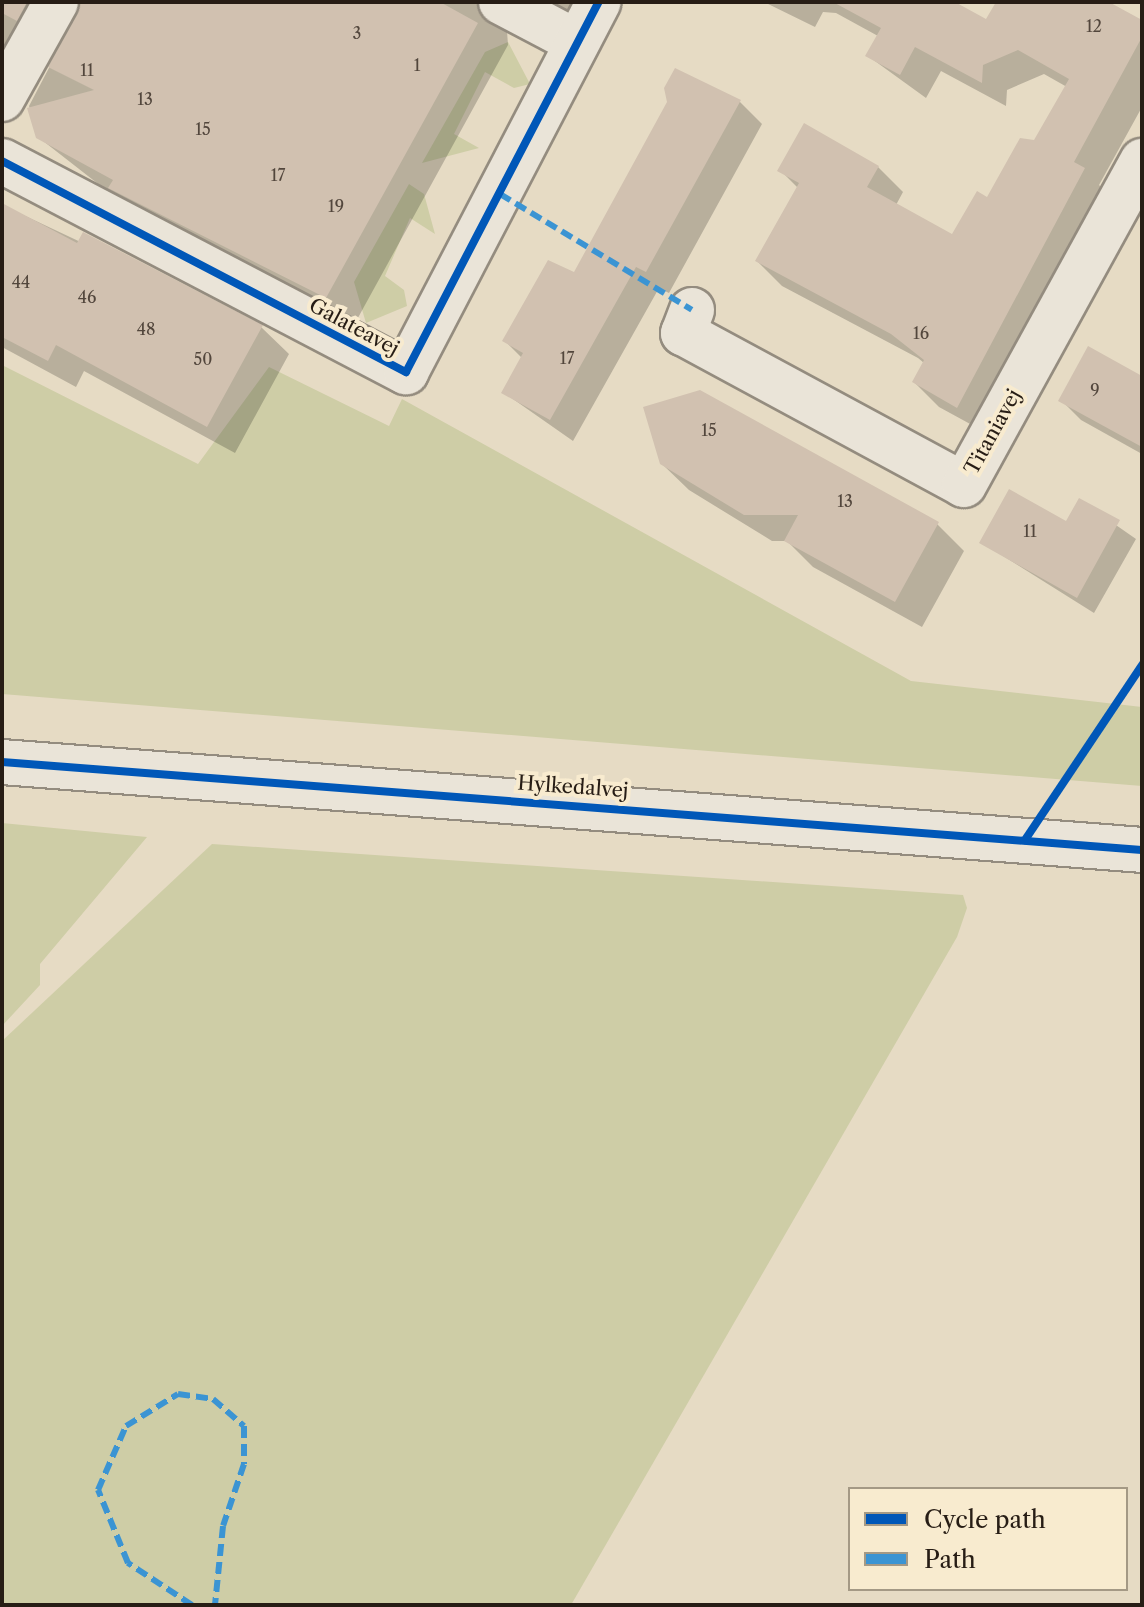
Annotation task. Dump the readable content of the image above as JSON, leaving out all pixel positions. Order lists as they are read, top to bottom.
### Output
{
  "streets": {
    "street": ["Galateavej", "Titaniavej", "Hylkedalvej"]
  },
  "house_numbers": [
    "12",
    "3",
    "1",
    "11",
    "13",
    "15",
    "17",
    "19",
    "44",
    "46",
    "48",
    "16",
    "17",
    "50",
    "9",
    "15",
    "13",
    "11"
  ],
  "legend": ["Cycle path", "Path"]
}
